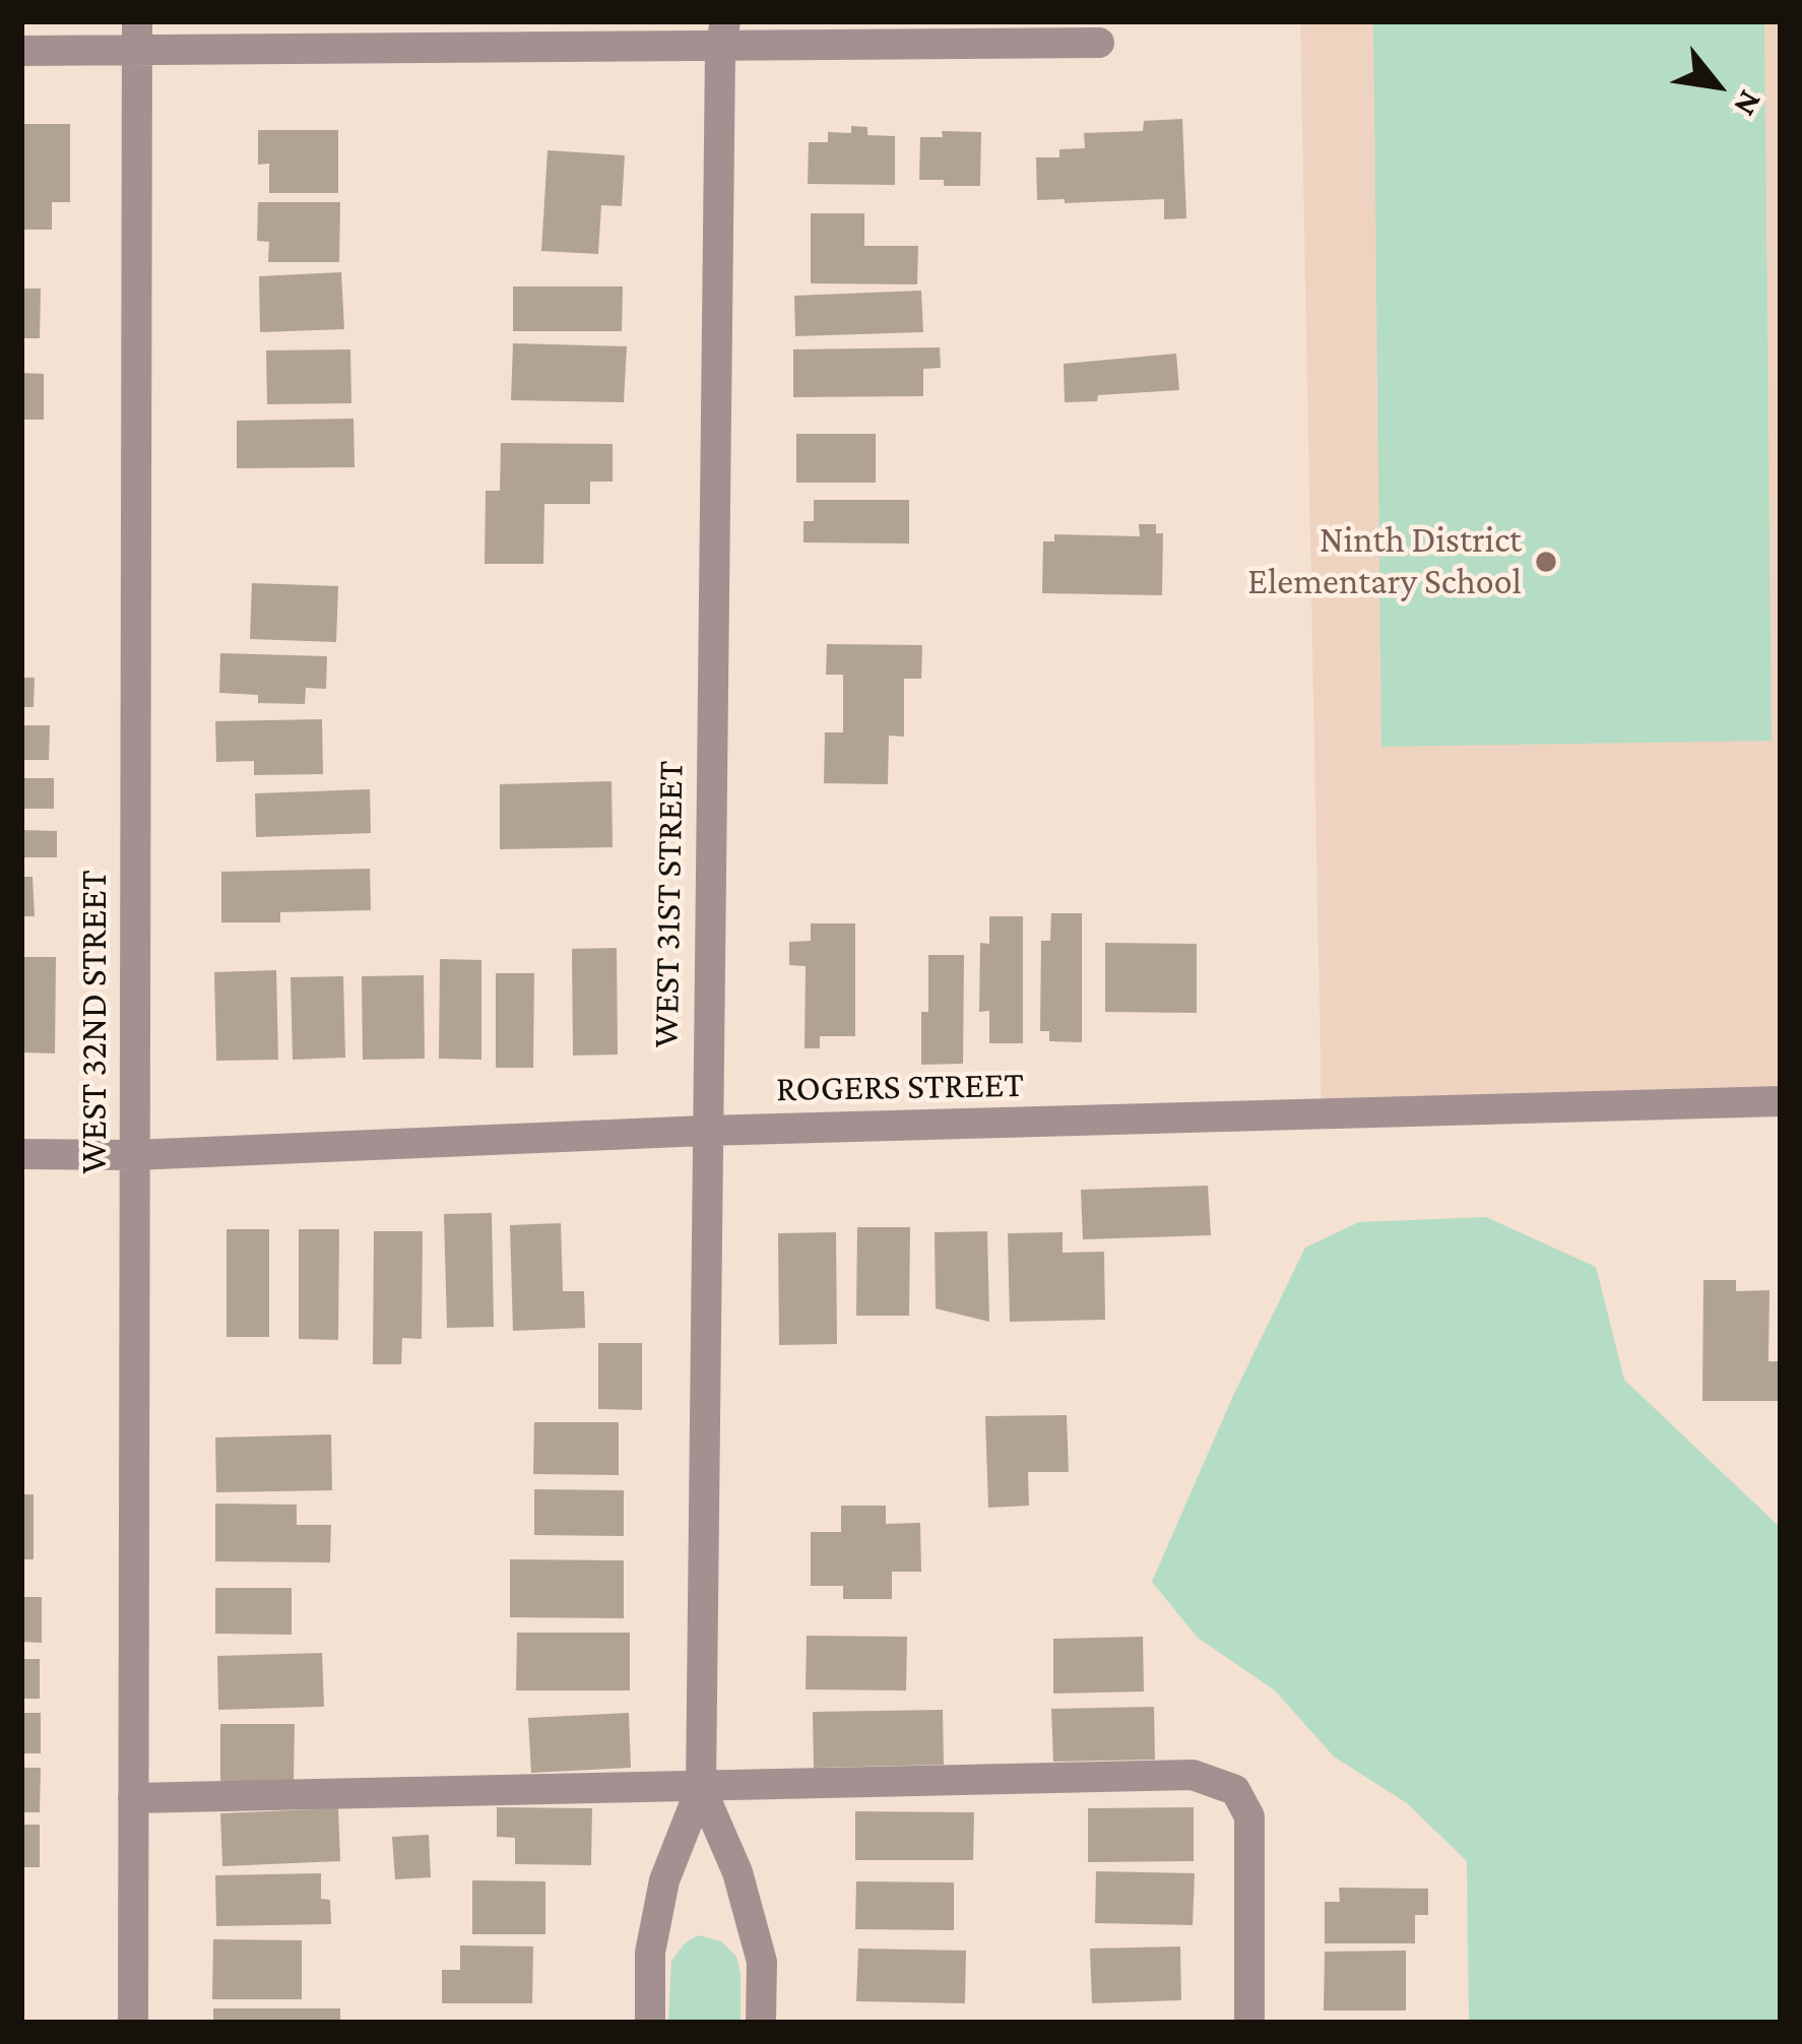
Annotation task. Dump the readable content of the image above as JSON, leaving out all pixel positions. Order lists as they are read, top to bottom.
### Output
{
  "streets": {
    "street": ["WEST 31ST STREET", "WEST 32ND STREET", "ROGERS STREET"]
  },
  "crossings": [
    ["WEST 31ST STREET", "ROGERS STREET"],
    ["WEST 32ND STREET", "ROGERS STREET"]
  ],
  "places": ["Ninth District Elementary School"],
  "north": "bottom right"
}
